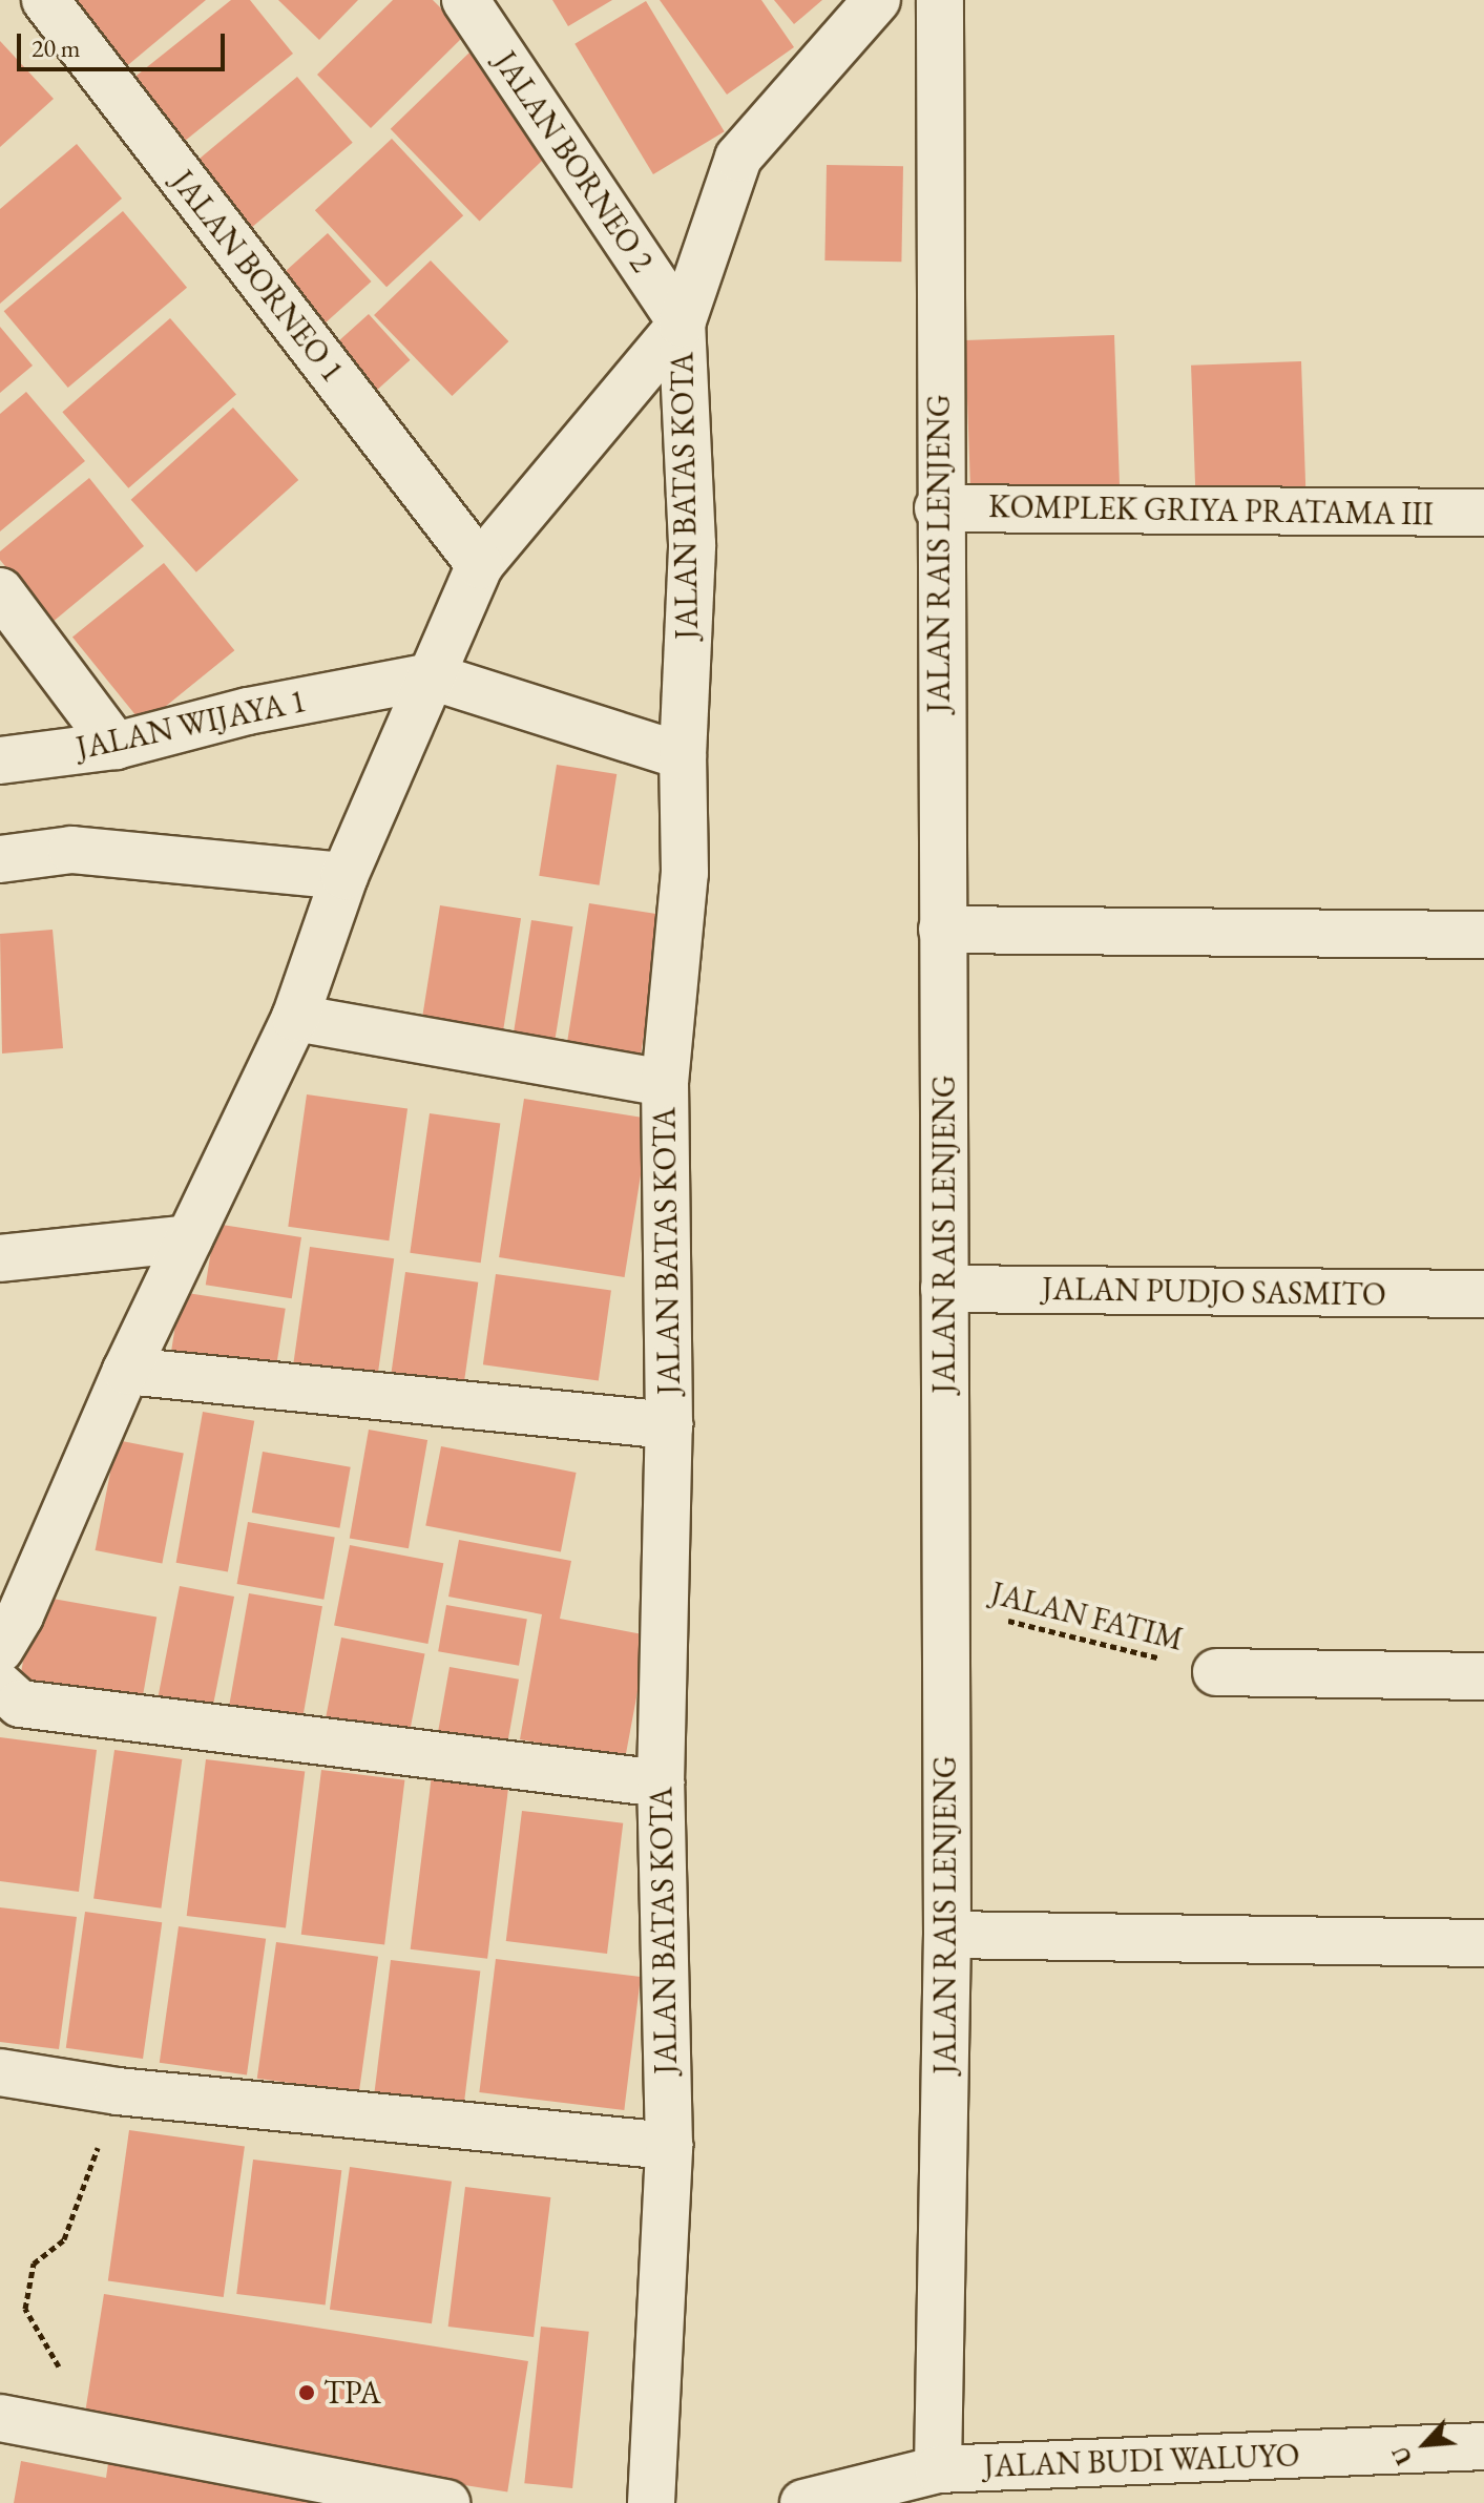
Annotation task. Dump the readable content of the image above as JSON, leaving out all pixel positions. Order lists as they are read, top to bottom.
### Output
{
  "streets": {
    "street": [
      "JALAN BORNEO 2",
      "JALAN BORNEO 1",
      "JALAN BATAS KOTA",
      "KOMPLEK GRIYA PRATAMA III",
      "JALAN RAIS LENJENG",
      "JALAN WIJAYA 1",
      "JALAN PUDJO SASMITO",
      "JALAN BUDI WALUYO"
    ],
    "path": ["JALAN FATIM"]
  },
  "crossings": [
    ["JALAN BORNEO 2", "JALAN BATAS KOTA"],
    ["KOMPLEK GRIYA PRATAMA III", "JALAN RAIS LENJENG"],
    ["JALAN RAIS LENJENG", "JALAN PUDJO SASMITO"],
    ["JALAN RAIS LENJENG", "JALAN FATIM"],
    ["JALAN RAIS LENJENG", "JALAN BUDI WALUYO"]
  ],
  "places": ["TPA"],
  "scale_bar": "20 m",
  "north": "bottom left"
}
